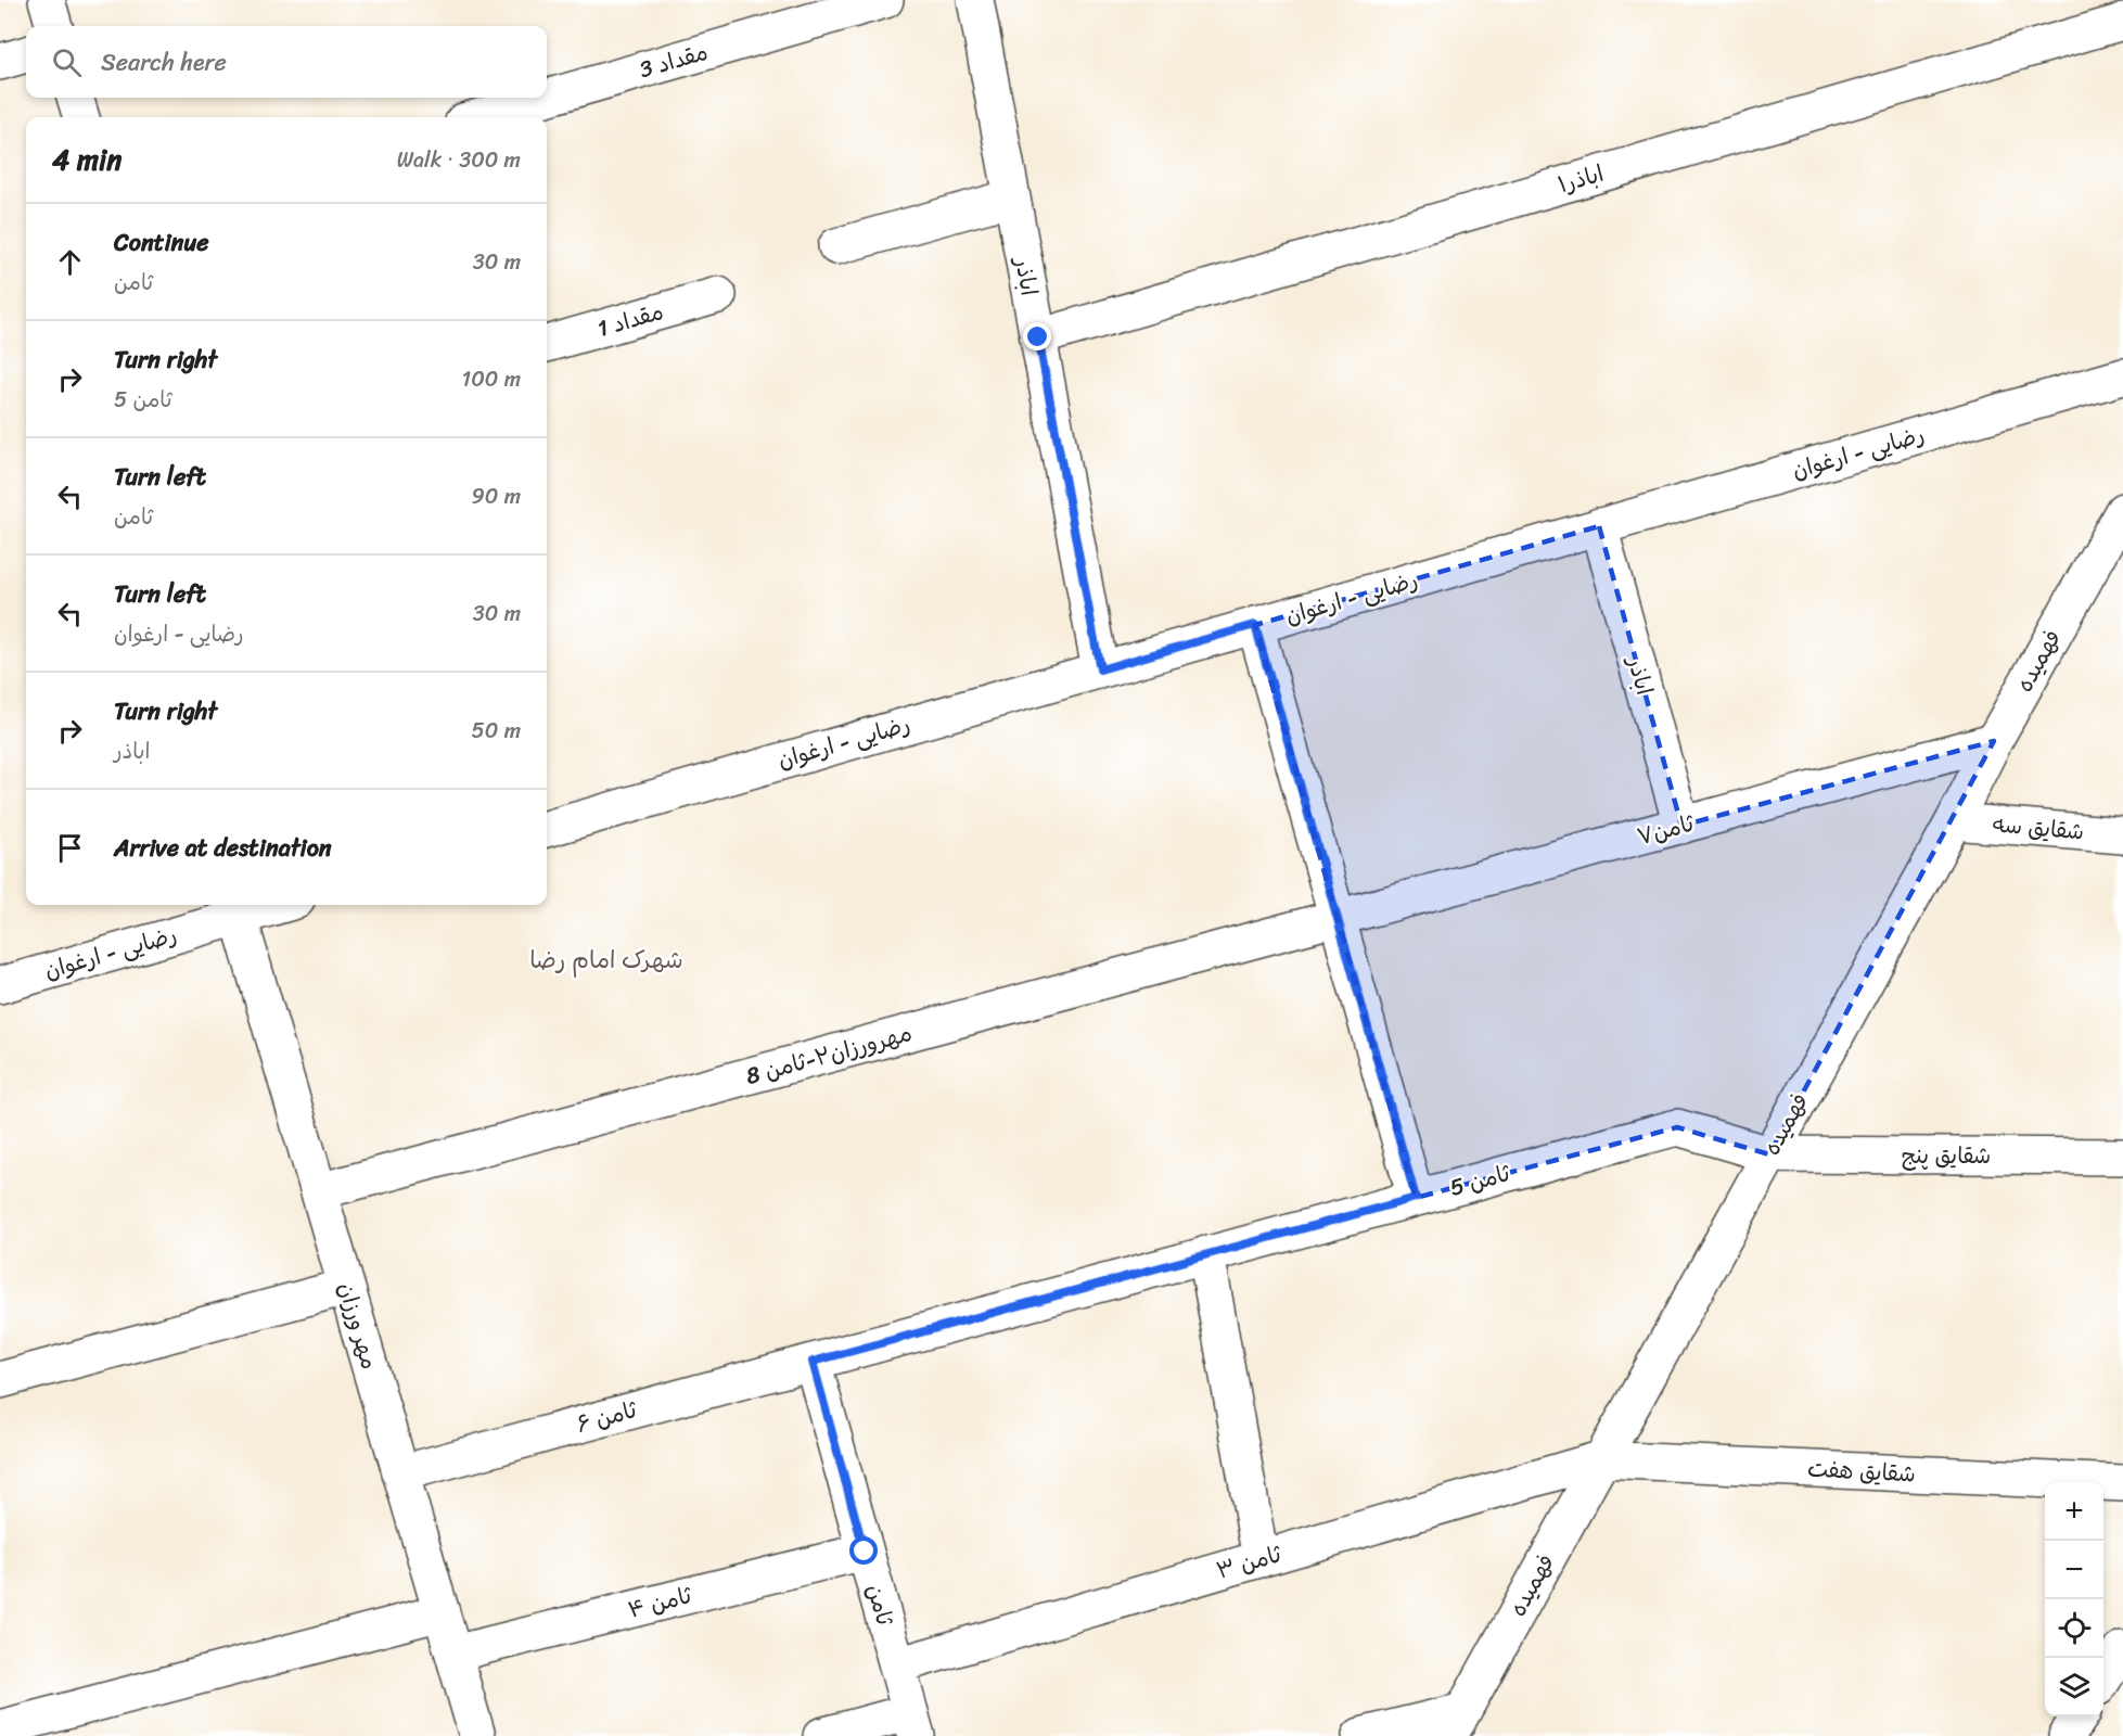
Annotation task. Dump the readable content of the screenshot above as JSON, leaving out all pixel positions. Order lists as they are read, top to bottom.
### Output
{
  "streets": {
    "street": [
      "مقداد 3",
      "اباذر۱",
      "اباذر",
      "مقداد 1",
      "رضایی - ارغوان",
      "فهمیده",
      "شقایق سه",
      "ثامن۷",
      "مهرورزان۲-ثامن 8",
      "شقایق پنج",
      "ثامن 5",
      "مهر ورزان",
      "ثامن ۶",
      "شقایق هفت",
      "ثامن ۳",
      "ثامن ۴",
      "ثامن"
    ]
  },
  "crossings": [
    ["اباذر۱", "اباذر"],
    ["اباذر", "رضایی - ارغوان"],
    ["اباذر", "ثامن۷"],
    ["رضایی - ارغوان", "مهر ورزان"],
    ["فهمیده", "شقایق سه"],
    ["فهمیده", "ثامن۷"],
    ["فهمیده", "شقایق پنج"],
    ["فهمیده", "ثامن 5"],
    ["فهمیده", "شقایق هفت"],
    ["فهمیده", "ثامن ۳"],
    ["ثامن۷", "مهرورزان۲-ثامن 8"],
    ["مهرورزان۲-ثامن 8", "مهر ورزان"],
    ["شقایق پنج", "ثامن 5"],
    ["ثامن 5", "ثامن ۶"],
    ["ثامن 5", "ثامن"],
    ["مهر ورزان", "ثامن ۶"],
    ["مهر ورزان", "ثامن ۴"],
    ["ثامن ۶", "ثامن"],
    ["شقایق هفت", "ثامن ۳"],
    ["ثامن ۳", "ثامن"],
    ["ثامن ۴", "ثامن"]
  ],
  "districts": ["شهرک امام رضا"],
  "page": {
    "search": "Search here",
    "heading": ["4 min", "Walk · 300 m"],
    "list": [
      ["Continue", "ثامن", "30 m"],
      ["Turn right", "ثامن 5", "100 m"],
      ["Turn left", "ثامن", "90 m"],
      ["Turn left", "رضایی - ارغوان", "30 m"],
      ["Turn right", "اباذر", "50 m"],
      "Arrive at destination"
    ],
    "map_buttons": ["+", "−"]
  }
}
